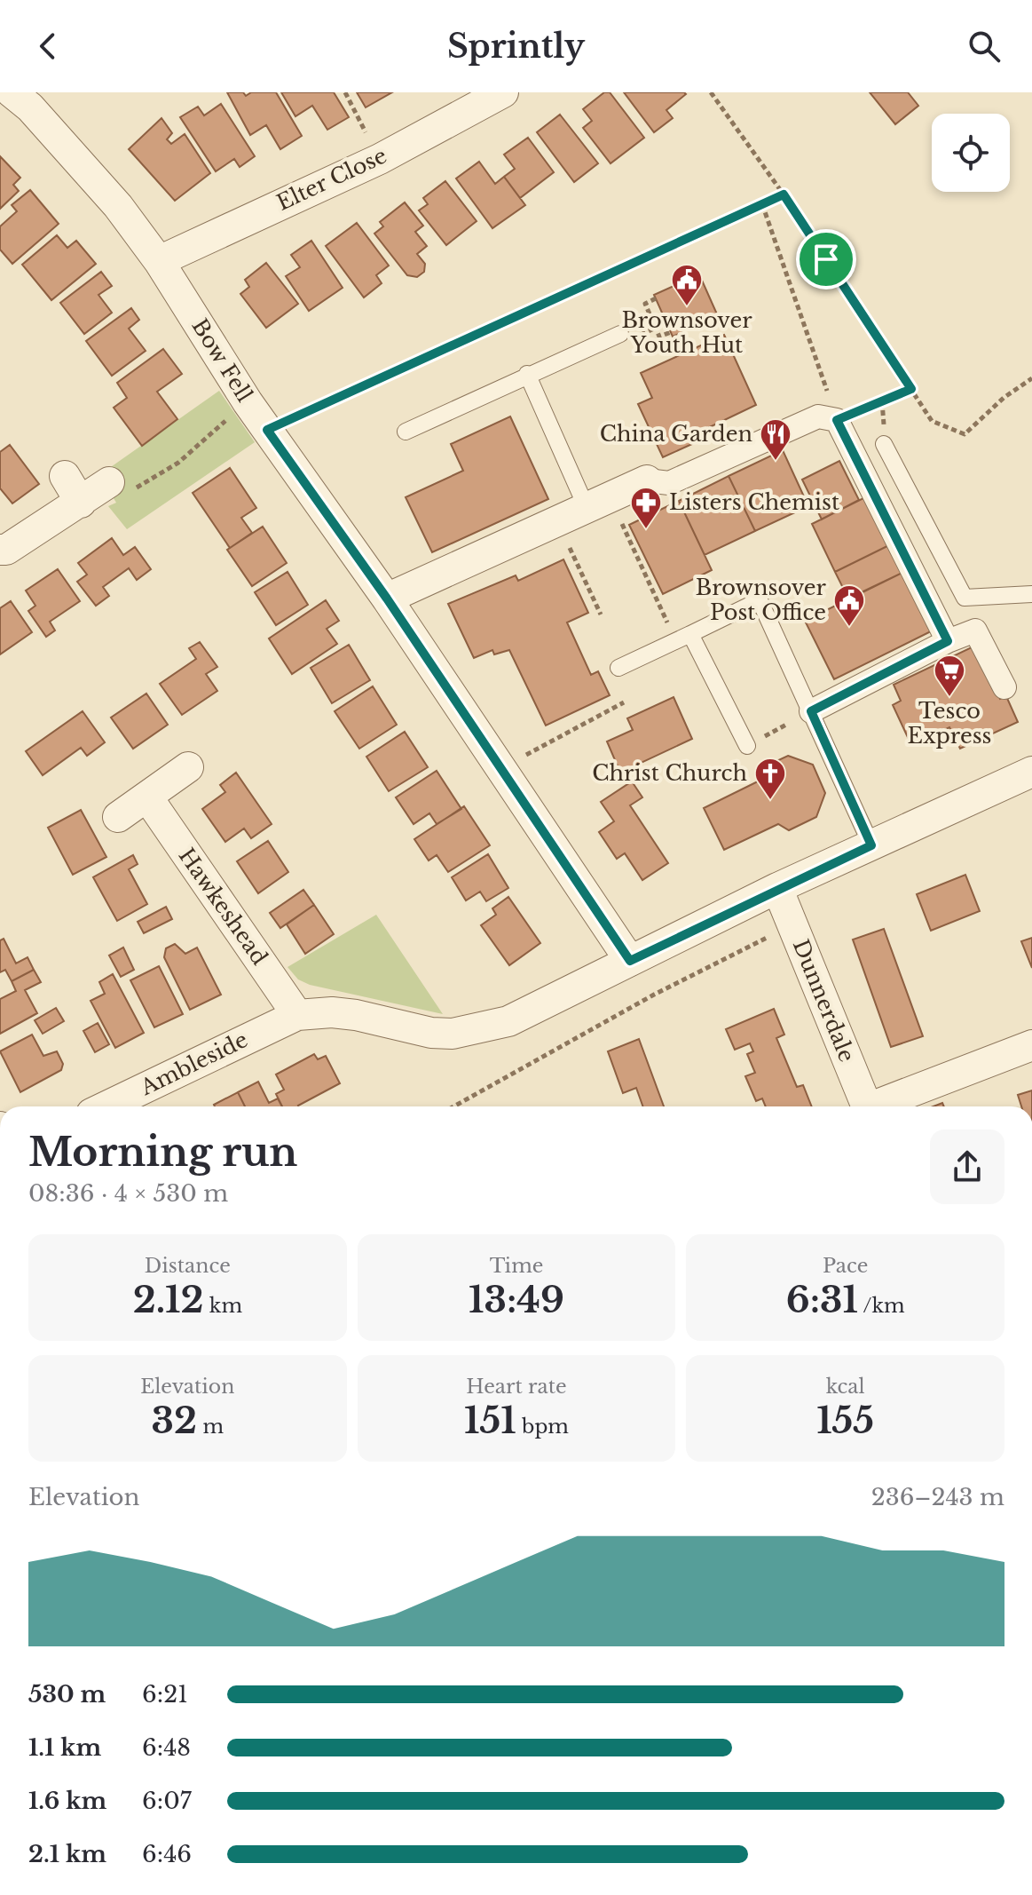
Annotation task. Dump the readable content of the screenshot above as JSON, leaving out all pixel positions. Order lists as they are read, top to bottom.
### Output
{
  "streets": {
    "street": [
      "Elter Close",
      "Bow Fell",
      "Hawkeshead",
      "Dunnerdale",
      "Ambleside"
    ]
  },
  "crossings": [
    ["Elter Close", "Bow Fell"],
    ["Hawkeshead", "Ambleside"]
  ],
  "places": {
    "public building": ["Brownsover Youth Hut", "Brownsover Post Office"],
    "restaurant": ["China Garden"],
    "pharmacy": ["Listers Chemist"],
    "supermarket": ["Tesco Express"],
    "church": ["Christ Church"]
  },
  "page": {
    "header": "Sprintly",
    "heading": ["Morning run", "08:36 · 4 × 530 m"],
    "stats": [
      ["Distance", "2.12 km"],
      ["Time", "13:49"],
      ["Pace", "6:31 /km"],
      ["Elevation", "32 m"],
      ["Heart rate", "151 bpm"],
      ["kcal", "155"]
    ],
    "chart": ["Elevation", "236–243 m"],
    "list": [
      {
        "name": "530 m",
        "note": "6:21"
      },
      {
        "name": "1.1 km",
        "note": "6:48"
      },
      {
        "name": "1.6 km",
        "note": "6:07"
      },
      {
        "name": "2.1 km",
        "note": "6:46"
      }
    ]
  }
}
